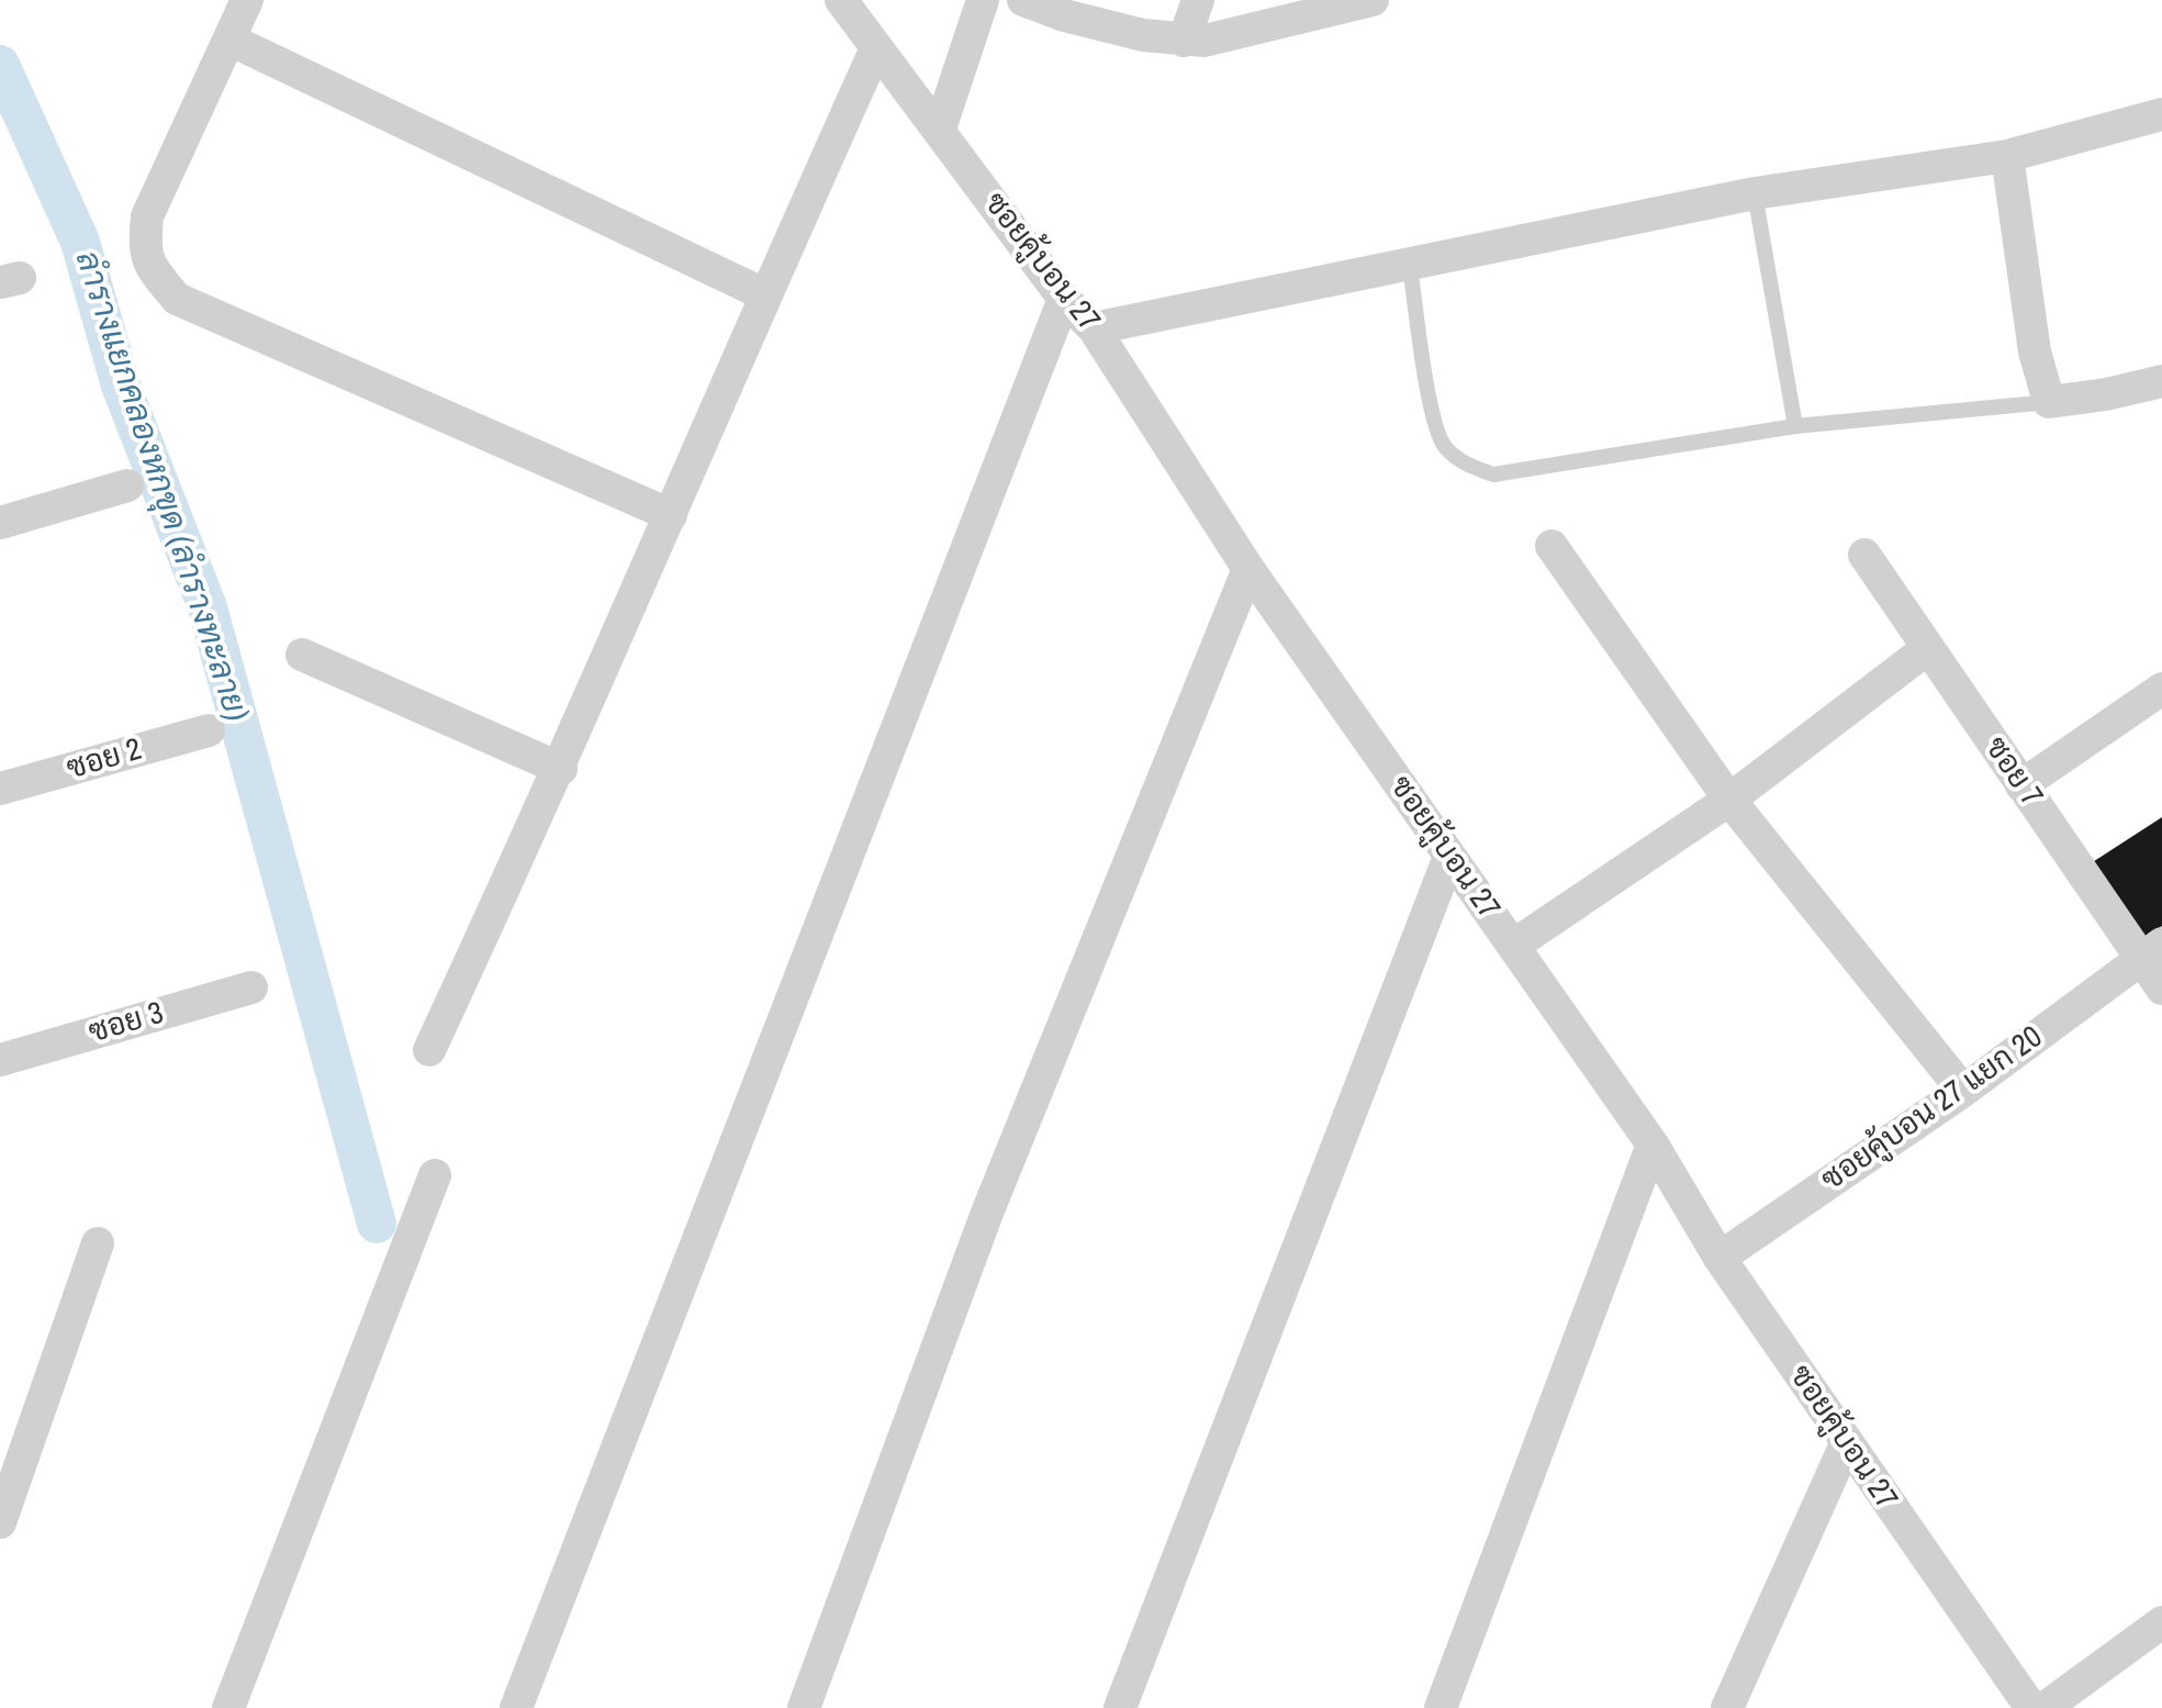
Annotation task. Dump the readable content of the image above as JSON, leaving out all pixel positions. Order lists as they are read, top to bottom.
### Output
{
  "streets": {
    "street": [
      "ซอยคู้บอน 27",
      "ซอย 2",
      "ซอย 7",
      "ซอย 3",
      "ซอยคู้บอน 27 แยก 20"
    ]
  },
  "crossings": [
    ["ซอยคู้บอน 27", "ซอยคู้บอน 27 แยก 20"],
    ["ซอย 7", "ซอยคู้บอน 27 แยก 20"]
  ],
  "water": ["ลำรางแยกคลองหกขุด (ลำรางทะลาย)"]
}
